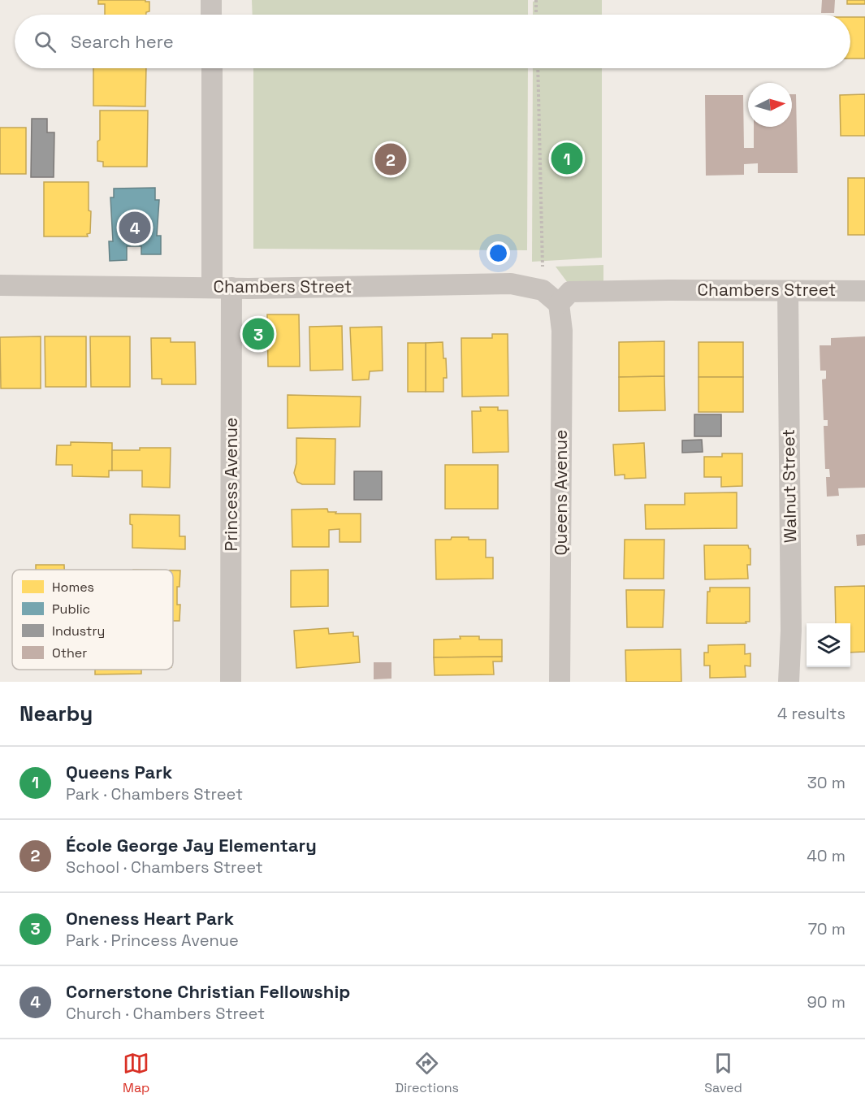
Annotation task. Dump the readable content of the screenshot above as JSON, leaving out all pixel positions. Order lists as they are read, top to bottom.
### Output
{
  "streets": {
    "street": [
      "Chambers Street",
      "Princess Avenue",
      "Walnut Street",
      "Queens Avenue"
    ]
  },
  "crossings": [
    ["Chambers Street", "Princess Avenue"],
    ["Chambers Street", "Walnut Street"],
    ["Chambers Street", "Queens Avenue"]
  ],
  "legend": [
    "Homes",
    "Public",
    "Industry",
    "Other"
  ],
  "north": "right",
  "page": {
    "search": "Search here",
    "pins": [
      "1",
      "2",
      "4",
      "3"
    ],
    "heading": ["Nearby", "4 results"],
    "list": [
      {
        "mark": "1",
        "name": "Queens Park",
        "note": "Park · Chambers Street",
        "value": "30 m"
      },
      {
        "mark": "2",
        "name": "École George Jay Elementary",
        "note": "School · Chambers Street",
        "value": "40 m"
      },
      {
        "mark": "3",
        "name": "Oneness Heart Park",
        "note": "Park · Princess Avenue",
        "value": "70 m"
      },
      {
        "mark": "4",
        "name": "Cornerstone Christian Fellowship",
        "note": "Church · Chambers Street",
        "value": "90 m"
      }
    ],
    "nav": ["Map", "Directions", "Saved"]
  }
}
